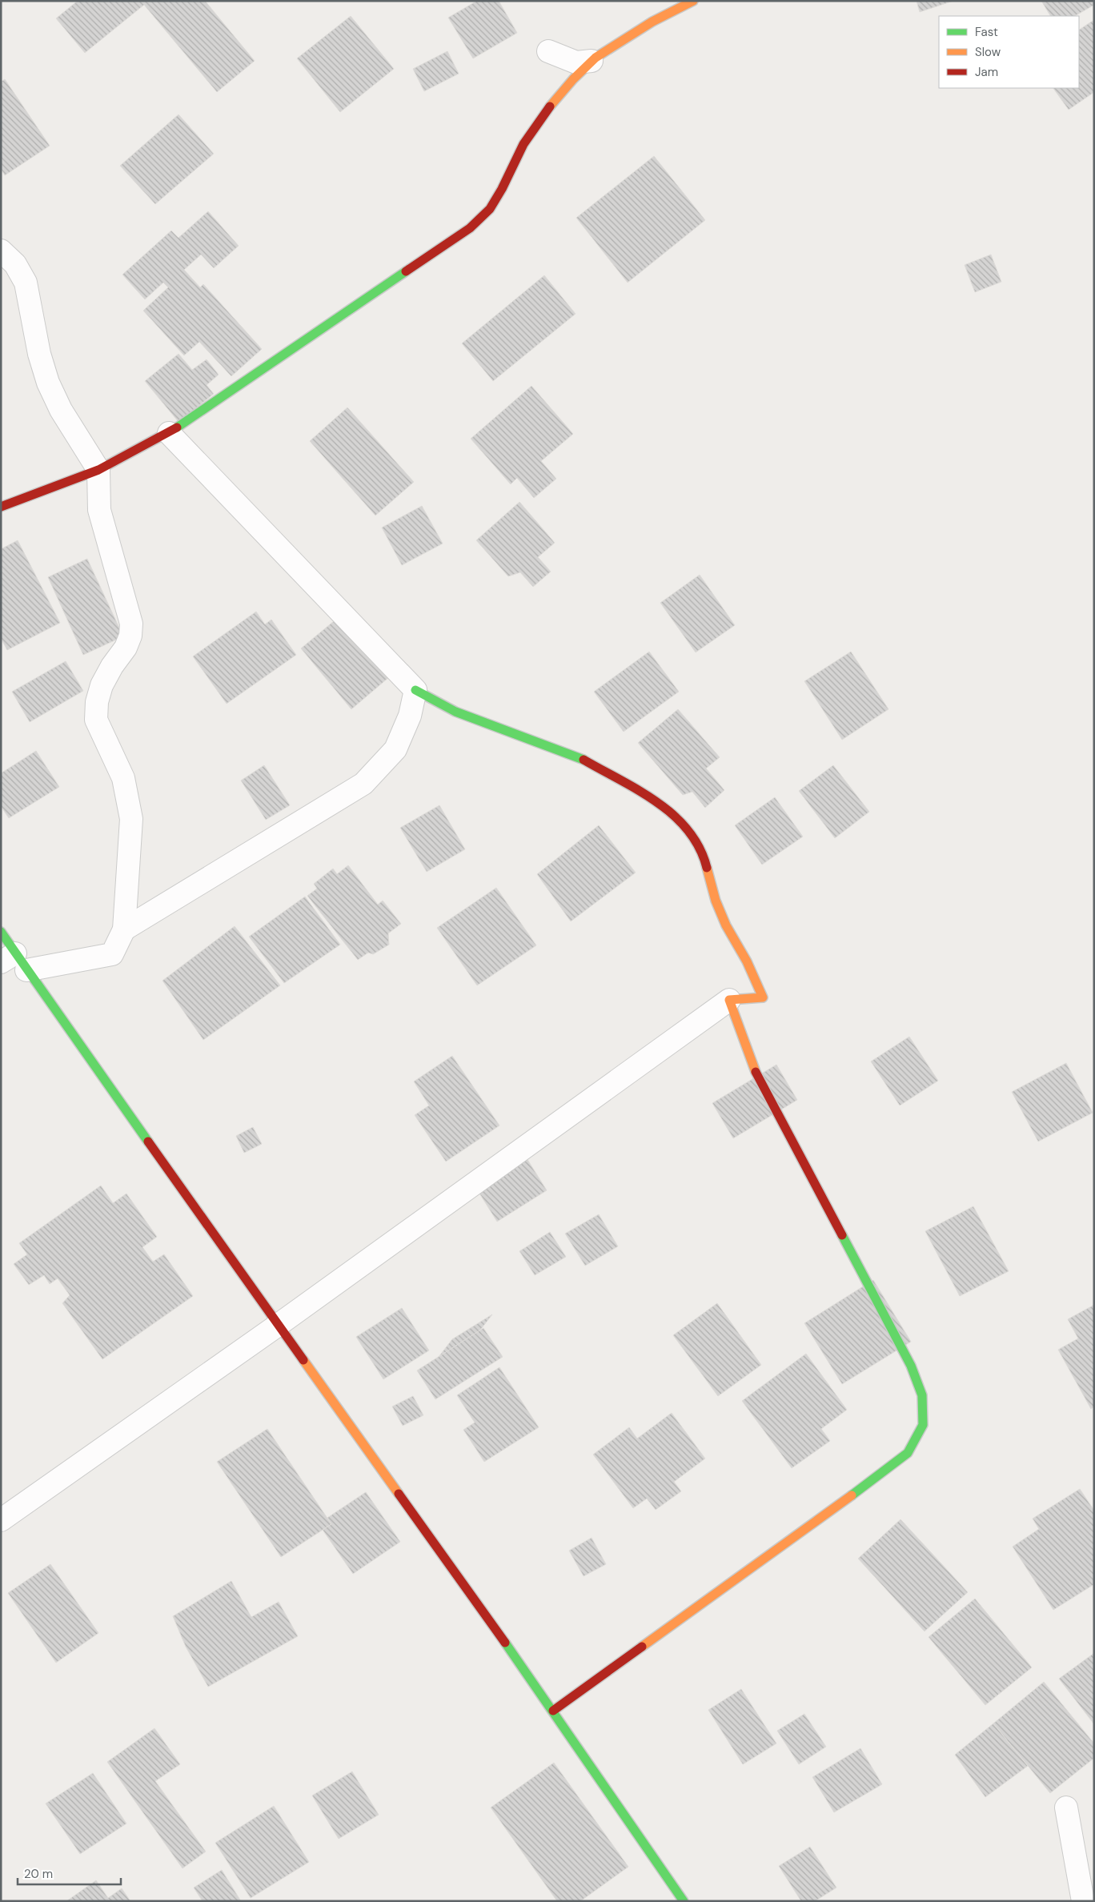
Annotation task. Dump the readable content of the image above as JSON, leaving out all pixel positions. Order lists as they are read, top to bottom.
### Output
{
  "legend": ["Fast", "Slow", "Jam"],
  "scale_bar": "20 m"
}
